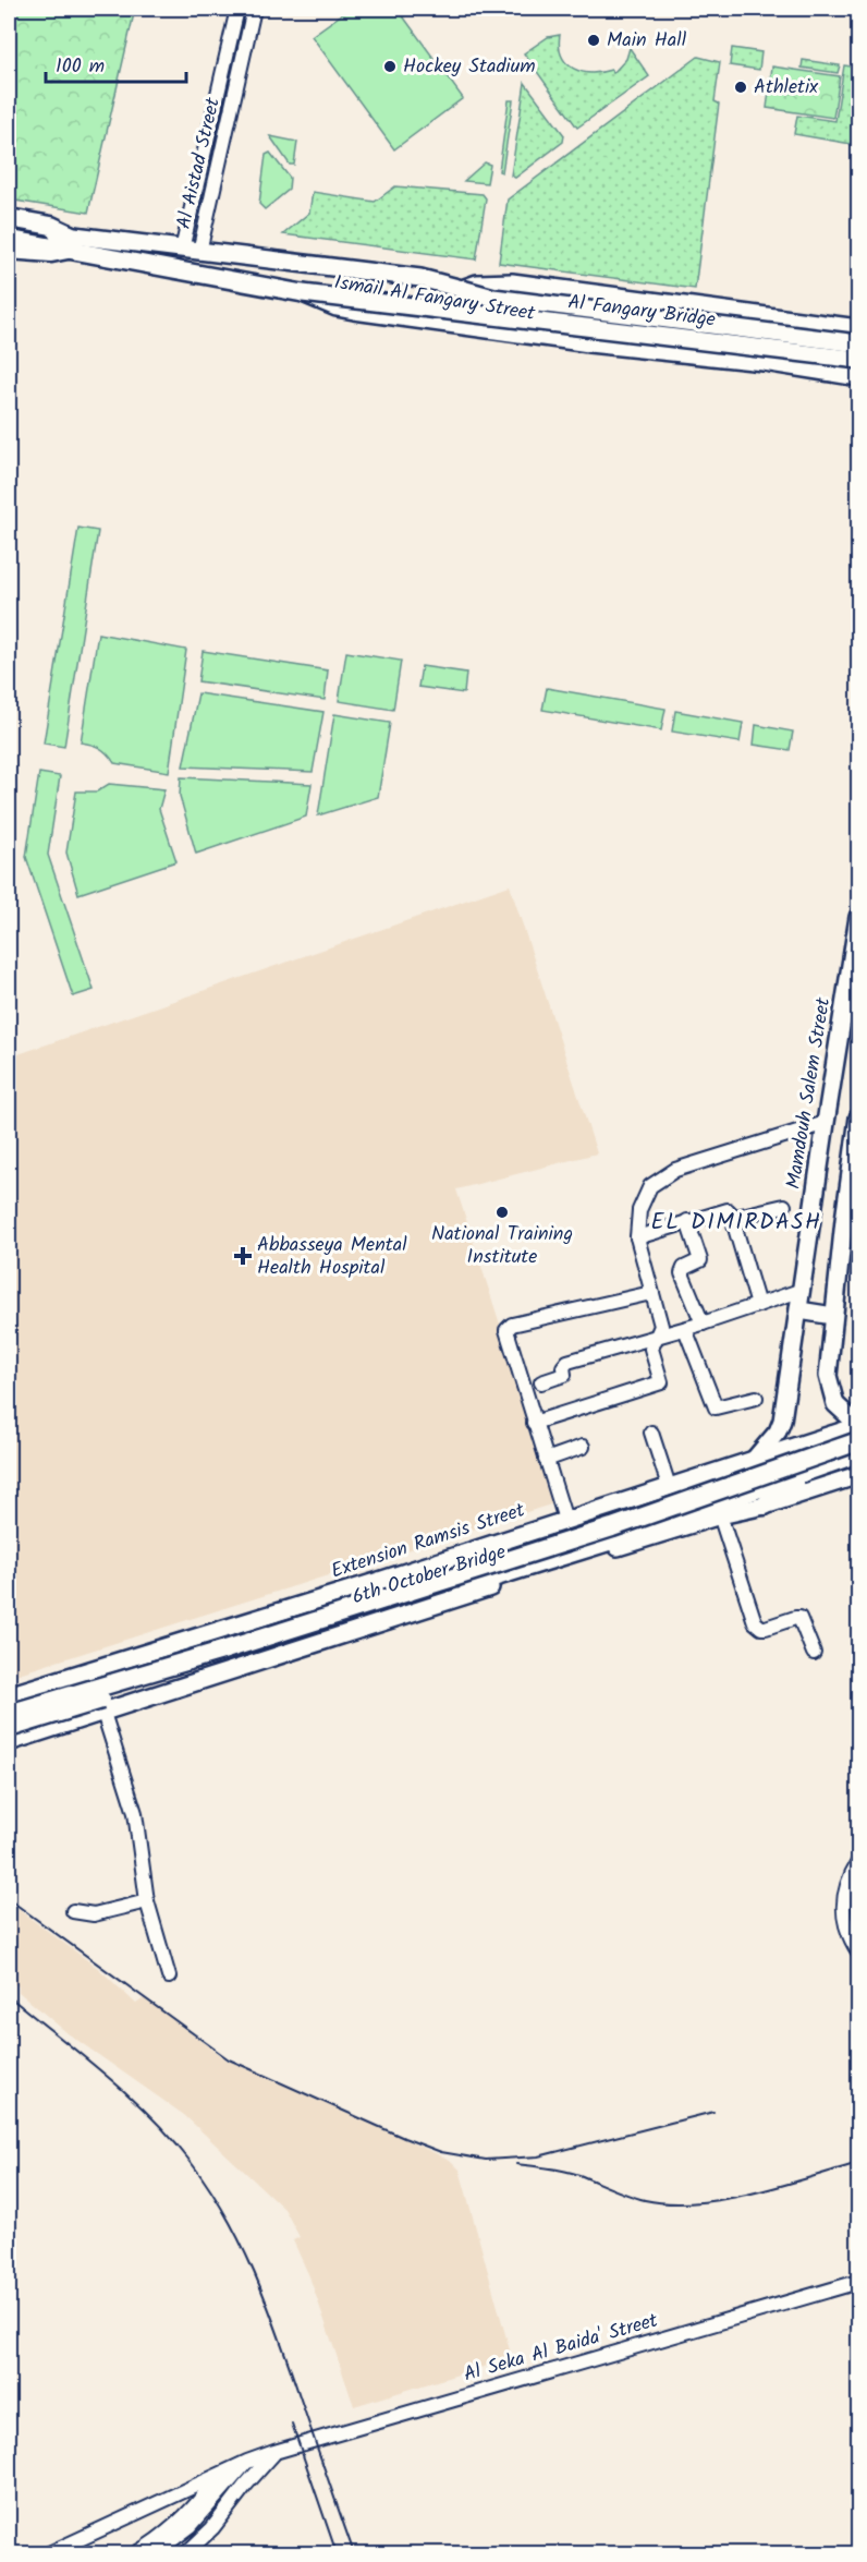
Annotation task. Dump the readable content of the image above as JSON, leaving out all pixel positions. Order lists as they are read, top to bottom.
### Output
{
  "streets": {
    "highway": ["6th October Bridge"],
    "main road": [
      "Ismail Al Fangary Street",
      "Al Fangary Bridge",
      "Mamdouh Salem Street",
      "Extension Ramsis Street"
    ],
    "street": ["Al Aistad Street", "Al Seka Al Baida' Street"]
  },
  "crossings": [
    ["Al Aistad Street", "Ismail Al Fangary Street"],
    ["Ismail Al Fangary Street", "Al Fangary Bridge"],
    ["Mamdouh Salem Street", "Extension Ramsis Street"]
  ],
  "districts": ["EL DIMIRDASH"],
  "places": {
    "other": [
      "Main Hall",
      "Hockey Stadium",
      "Athletix",
      "National Training Institute"
    ],
    "health": ["Abbasseya Mental Health Hospital"]
  },
  "scale_bar": "100 m"
}
